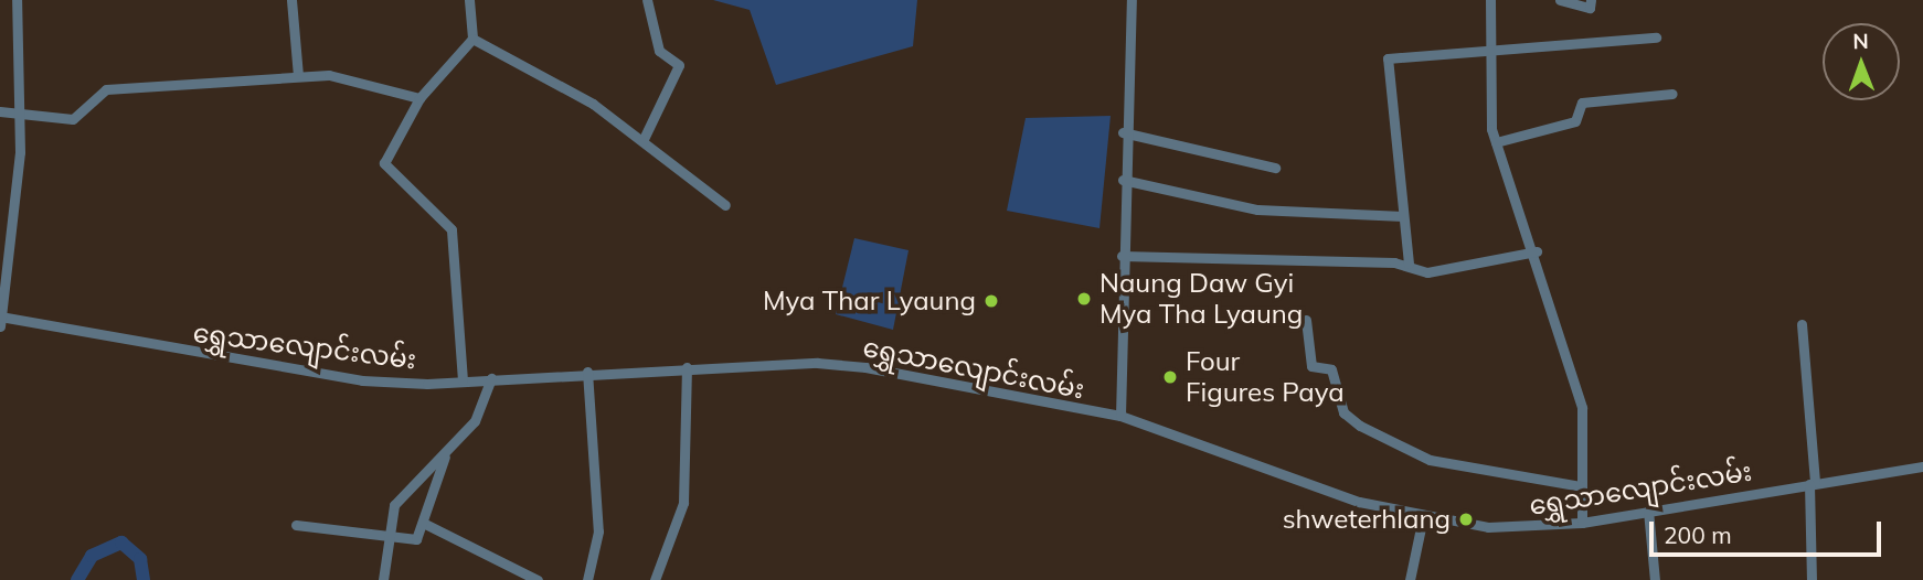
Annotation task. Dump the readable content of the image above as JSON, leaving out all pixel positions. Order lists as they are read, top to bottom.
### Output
{
  "streets": {
    "street": ["ရွှေသာလျောင်းလမ်း"]
  },
  "places": [
    "Naung Daw Gyi Mya Tha Lyaung",
    "Mya Thar Lyaung",
    "Four Figures Paya",
    "shweterhlang"
  ],
  "scale_bar": "200 m",
  "north": "top"
}
